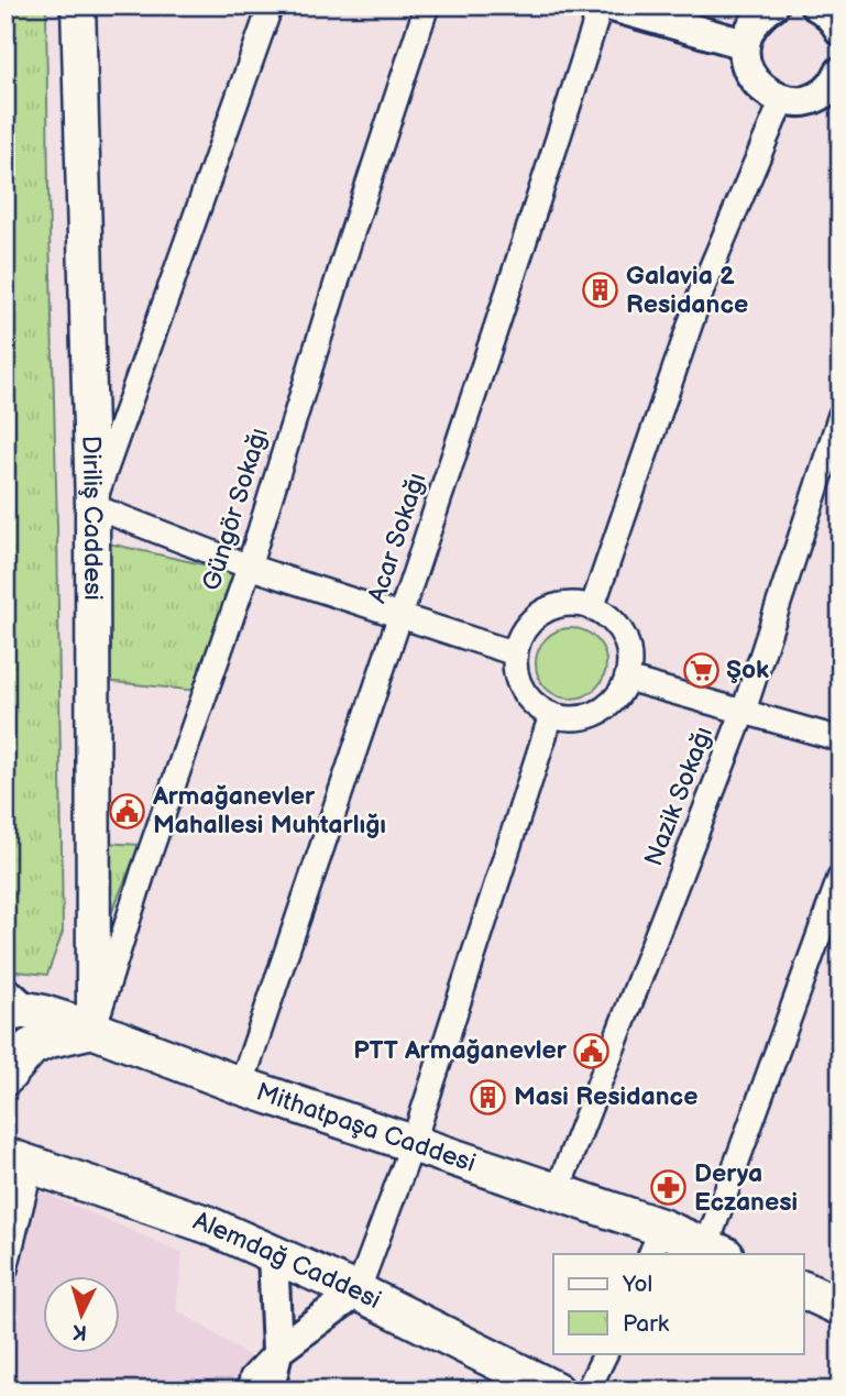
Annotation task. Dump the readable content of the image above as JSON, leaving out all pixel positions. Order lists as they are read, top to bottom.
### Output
{
  "streets": {
    "main road": ["Diriliş Caddesi", "Mithatpaşa Caddesi", "Alemdağ Caddesi"],
    "street": ["Güngör Sokağı", "Acar Sokağı", "Nazik Sokağı"]
  },
  "crossings": [
    ["Güngör Sokağı", "Diriliş Caddesi"],
    ["Güngör Sokağı", "Mithatpaşa Caddesi"],
    ["Diriliş Caddesi", "Mithatpaşa Caddesi"],
    ["Acar Sokağı", "Mithatpaşa Caddesi"],
    ["Nazik Sokağı", "Mithatpaşa Caddesi"]
  ],
  "places": {
    "building": ["Galavia 2 Residance", "Masi Residance"],
    "supermarket": ["Şok"],
    "public building": ["Armağanevler Mahallesi Muhtarlığı", "PTT Armağanevler"],
    "pharmacy": ["Derya Eczanesi"]
  },
  "legend": ["Yol", "Park"],
  "north": "bottom"
}
